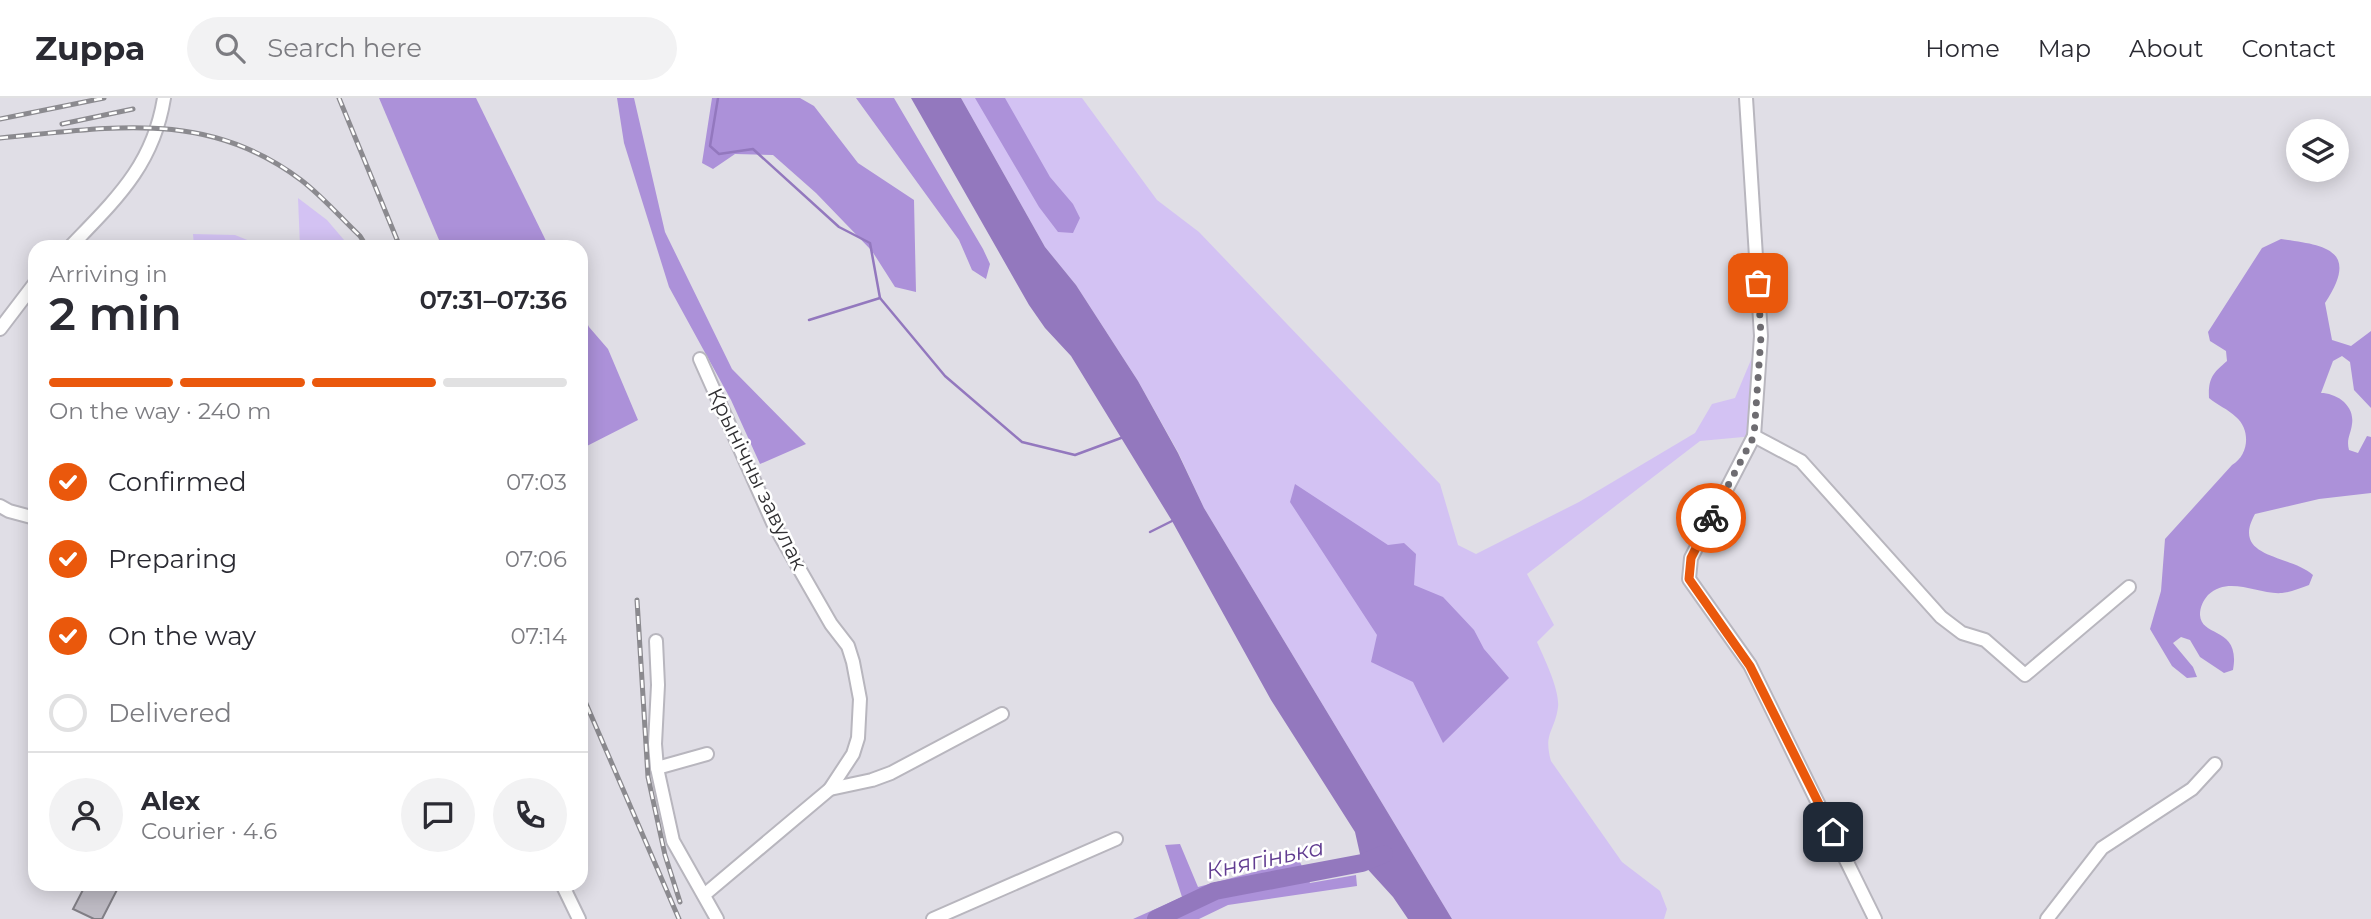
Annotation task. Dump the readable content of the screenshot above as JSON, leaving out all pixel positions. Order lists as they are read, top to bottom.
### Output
{
  "streets": {
    "street": ["Крынічны завулак"]
  },
  "water": ["Княгінька"],
  "page": {
    "header": "Zuppa",
    "search": "Search here",
    "nav": [
      "Home",
      "Map",
      "About",
      "Contact"
    ],
    "heading": ["2 min", "Arriving in", "07:31–07:36"],
    "panel": ["Alex", "Courier · 4.6"],
    "bar": "On the way · 240 m",
    "list": [
      ["Confirmed", "07:03"],
      ["Preparing", "07:06"],
      ["On the way", "07:14"],
      "Delivered"
    ]
  }
}
